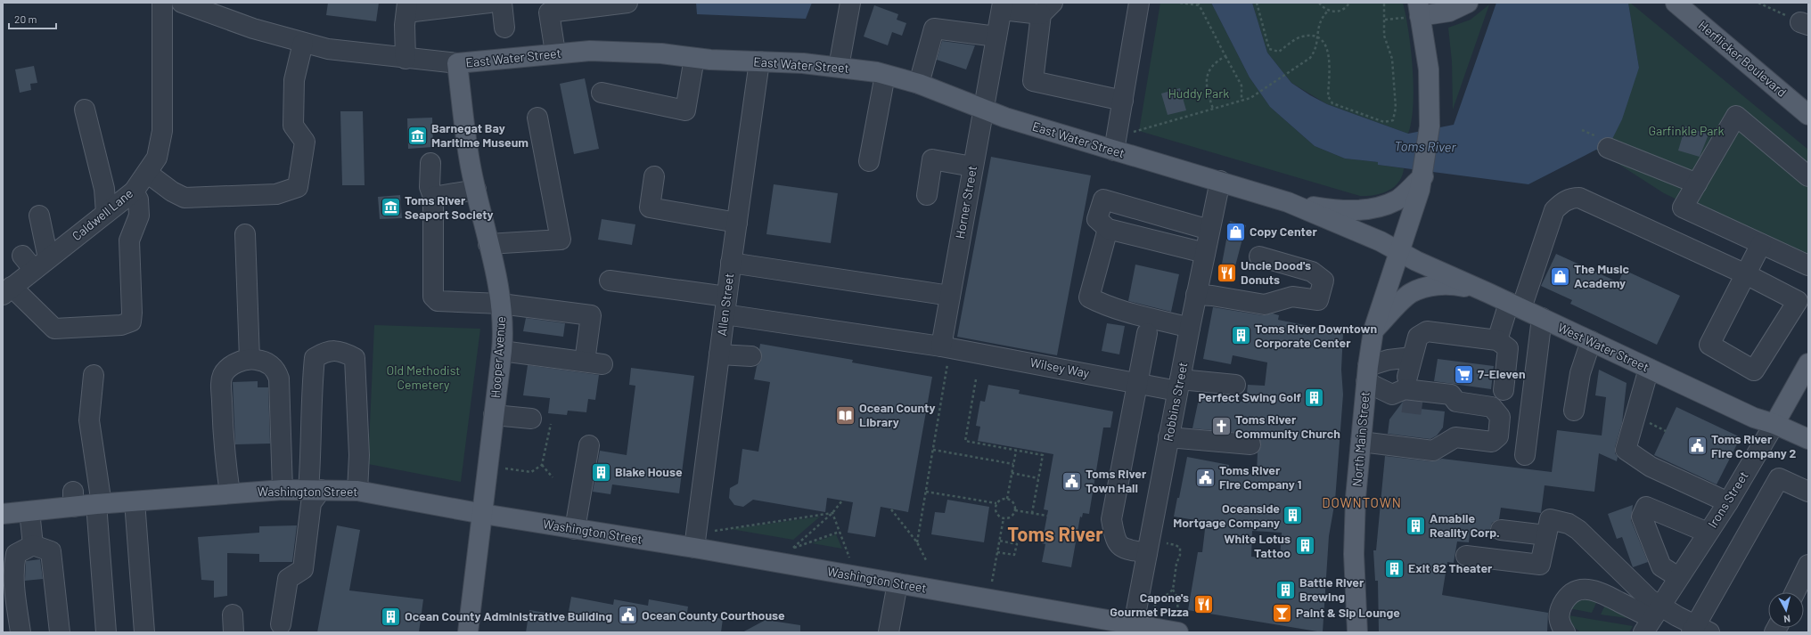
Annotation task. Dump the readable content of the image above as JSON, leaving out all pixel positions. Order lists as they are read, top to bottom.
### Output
{
  "streets": {
    "main road": [
      "East Water Street",
      "Herflicker Boulevard",
      "West Water Street",
      "Hooper Avenue",
      "North Main Street",
      "Washington Street",
      "Irons Street"
    ],
    "street": [
      "Horner Street",
      "Caldwell Lane",
      "Allen Street",
      "Wilsey Way",
      "Robbins Street"
    ]
  },
  "crossings": [
    ["East Water Street", "Horner Street"],
    ["East Water Street", "Allen Street"],
    ["East Water Street", "West Water Street"],
    ["East Water Street", "Hooper Avenue"],
    ["East Water Street", "Robbins Street"],
    ["East Water Street", "North Main Street"],
    ["Horner Street", "Wilsey Way"],
    ["Allen Street", "Wilsey Way"],
    ["Allen Street", "Washington Street"],
    ["West Water Street", "North Main Street"],
    ["West Water Street", "Irons Street"],
    ["Hooper Avenue", "Washington Street"],
    ["Wilsey Way", "Robbins Street"],
    ["Robbins Street", "Washington Street"]
  ],
  "districts": ["DOWNTOWN", "Toms River"],
  "water": ["Toms River"],
  "parks": ["Huddy Park", "Garfinkle Park", "Old Methodist Cemetery"],
  "places": {
    "museum": ["Barnegat Bay Maritime Museum", "Toms River Seaport Society"],
    "shop": ["Copy Center", "The Music Academy"],
    "restaurant": ["Uncle Dood's Donuts", "Capone's Gourmet Pizza"],
    "building": [
      "Toms River Downtown Corporate Center",
      "Perfect Swing Golf",
      "Blake House",
      "Oceanside Mortgage Company",
      "Amabile Reality Corp.",
      "White Lotus Tattoo",
      "Exit 82 Theater",
      "Battle River Brewing",
      "Ocean County Administrative Building"
    ],
    "supermarket": ["7-Eleven"],
    "library": ["Ocean County Library"],
    "church": ["Toms River Community Church"],
    "public building": [
      "Toms River Fire Company 2",
      "Toms River Fire Company 1",
      "Toms River Town Hall",
      "Ocean County Courthouse"
    ],
    "bar": ["Paint & Sip Lounge"]
  },
  "scale_bar": "20 m",
  "north": "bottom"
}
